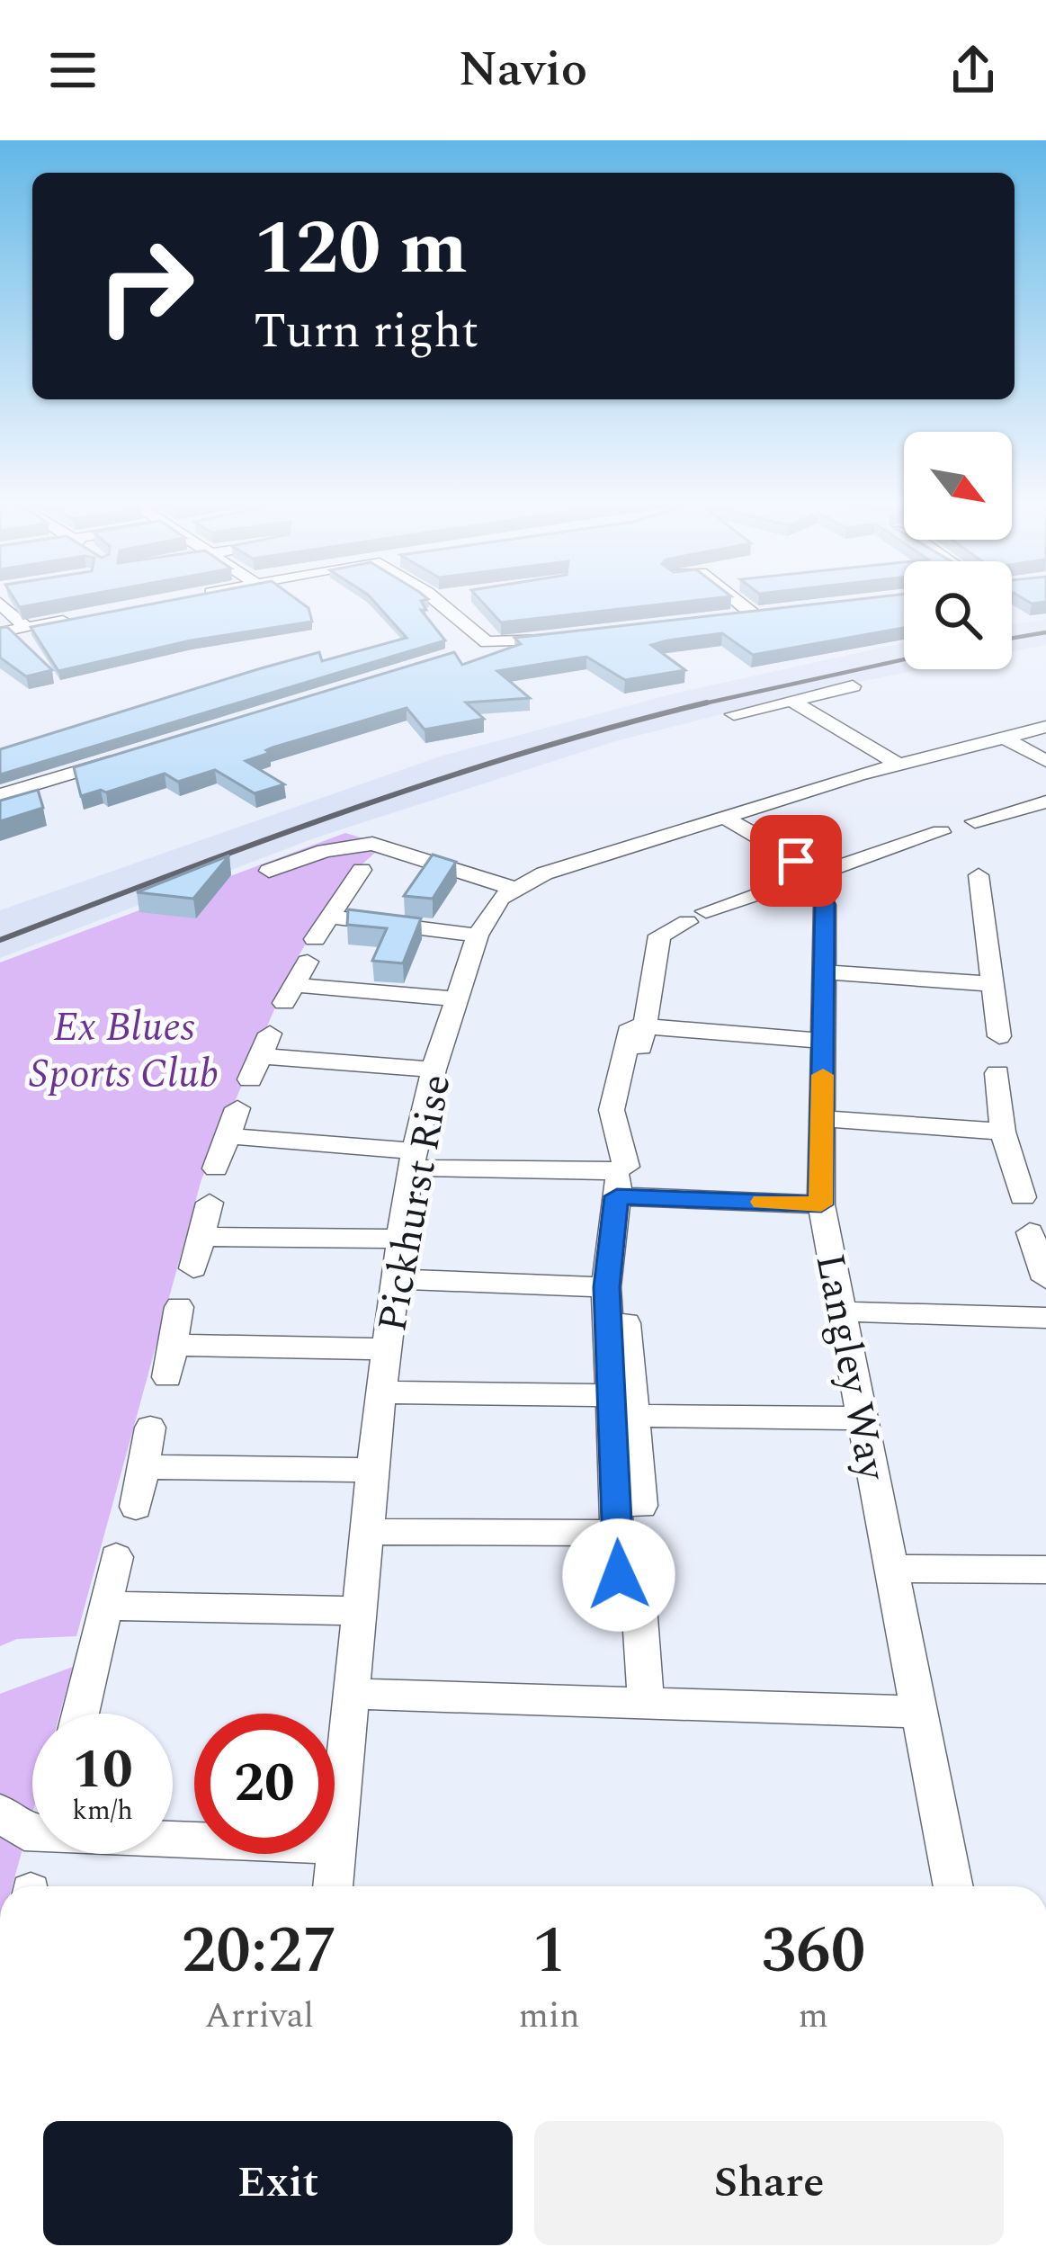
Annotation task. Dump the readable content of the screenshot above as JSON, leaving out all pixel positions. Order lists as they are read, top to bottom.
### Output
{
  "streets": {
    "street": ["Pickhurst Rise", "Langley Way"]
  },
  "parks": ["Ex Blues Sports Club"],
  "north": "bottom right",
  "page": {
    "header": "Navio",
    "turn": ["120 m", "Turn right"],
    "speed": "10 km/h",
    "limit": "20",
    "eta": [
      "20:27",
      "Arrival",
      "1",
      "min",
      "360",
      "m"
    ],
    "buttons": ["Exit", "Share"]
  }
}
